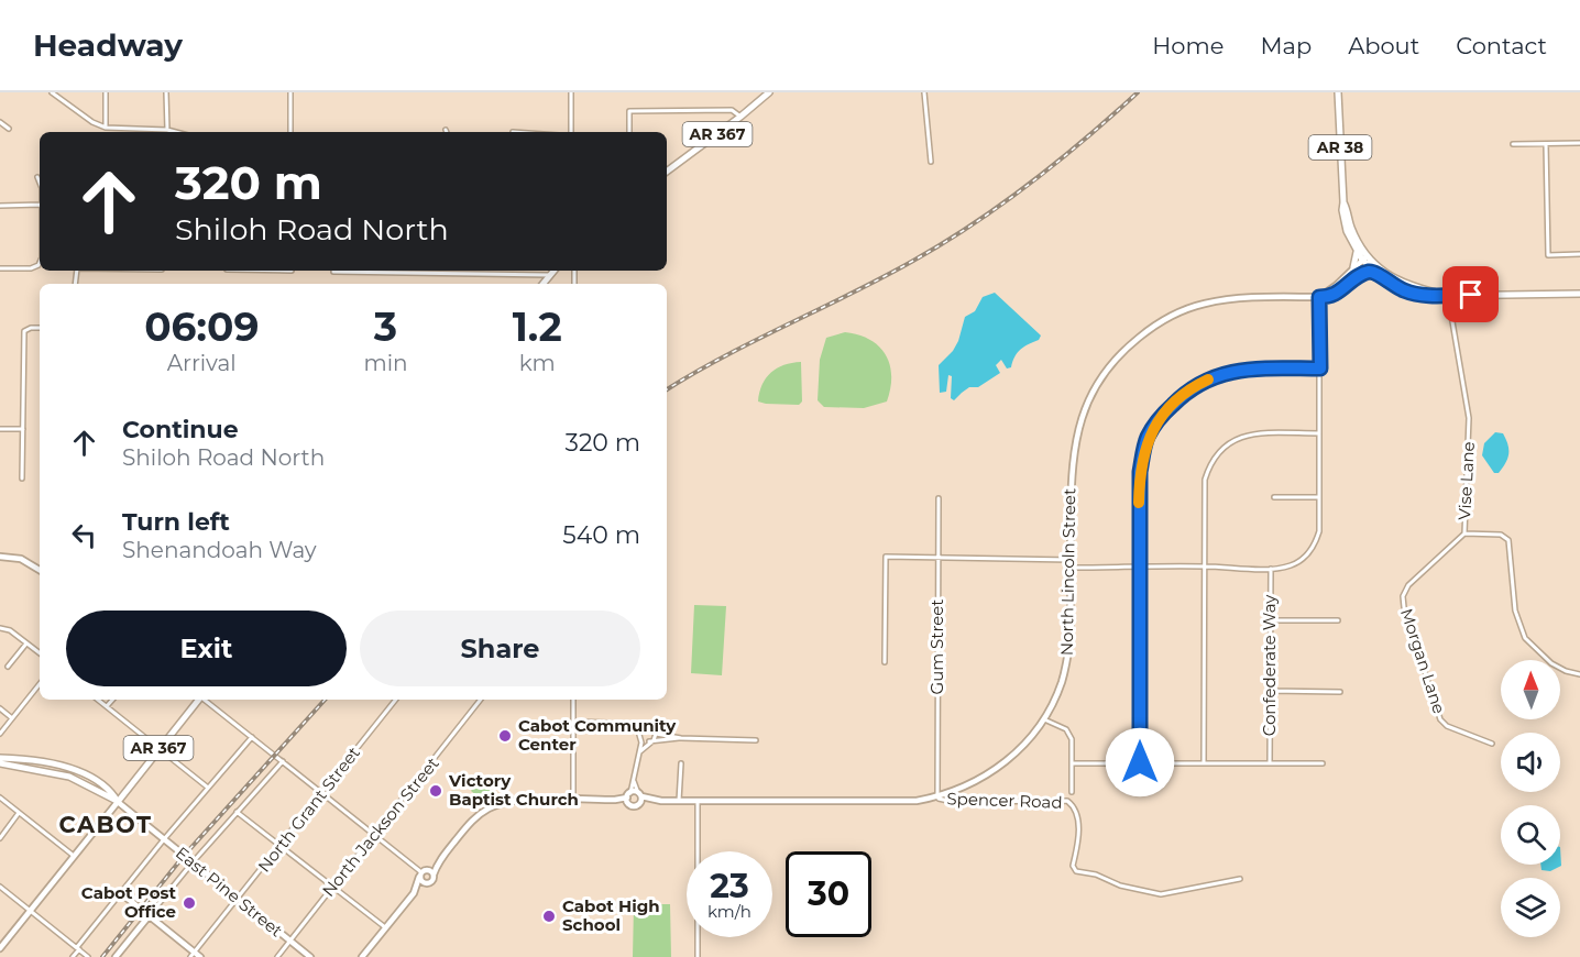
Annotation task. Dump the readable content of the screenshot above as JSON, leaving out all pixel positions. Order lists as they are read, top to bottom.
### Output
{
  "streets": {
    "main road": ["AR 367", "AR 38"],
    "street": [
      "Vise Lane",
      "North Lincoln Street",
      "Gum Street",
      "Morgan Lane",
      "Confederate Way",
      "Spencer Road",
      "North Grant Street",
      "North Jackson Street",
      "East Pine Street"
    ]
  },
  "crossings": [
    ["AR 367", "East Pine Street"],
    ["AR 38", "Vise Lane"],
    ["AR 38", "North Lincoln Street"],
    ["Vise Lane", "Morgan Lane"],
    ["North Lincoln Street", "Gum Street"],
    ["North Lincoln Street", "Spencer Road"],
    ["Gum Street", "Spencer Road"],
    ["North Grant Street", "East Pine Street"],
    ["North Jackson Street", "East Pine Street"]
  ],
  "districts": ["CABOT"],
  "places": [
    "Cabot Community Center",
    "Victory Baptist Church",
    "Cabot Post Office",
    "Cabot High School"
  ],
  "north": "top",
  "page": {
    "header": "Headway",
    "nav": [
      "Home",
      "Map",
      "About",
      "Contact"
    ],
    "turn": ["320 m", "Shiloh Road North"],
    "eta": [
      "06:09",
      "Arrival",
      "3",
      "min",
      "1.2",
      "km"
    ],
    "list": [
      {
        "name": "Continue",
        "note": "Shiloh Road North",
        "value": "320 m"
      },
      {
        "name": "Turn left",
        "note": "Shenandoah Way",
        "value": "540 m"
      }
    ],
    "buttons": ["Exit", "Share"],
    "speed": "23 km/h",
    "limit": "30"
  }
}
